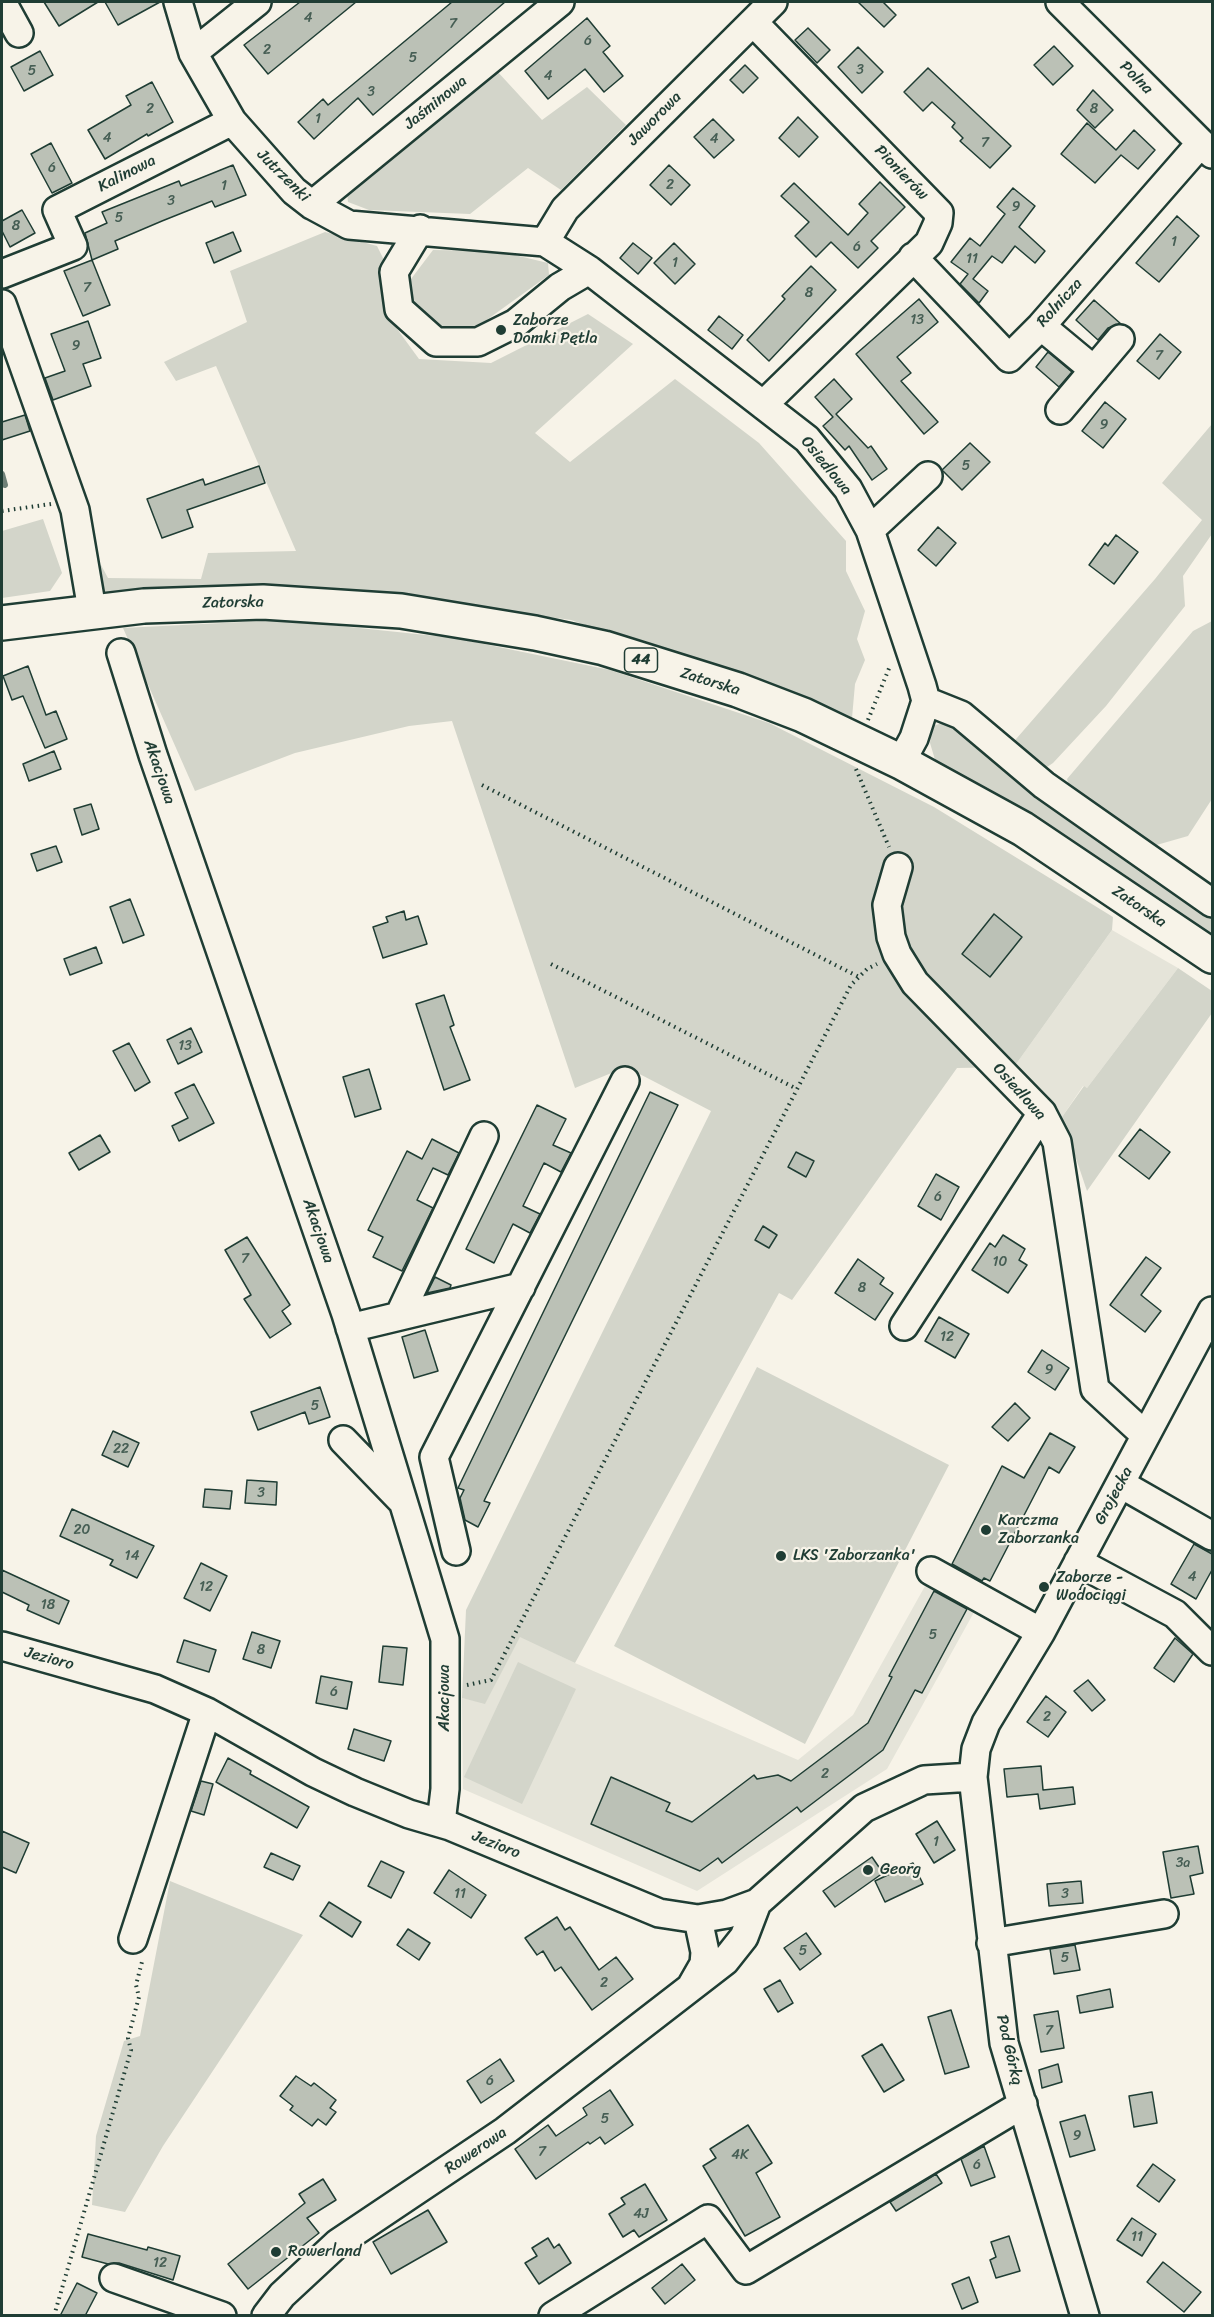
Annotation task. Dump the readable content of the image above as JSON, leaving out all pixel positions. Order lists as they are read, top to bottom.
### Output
{
  "streets": {
    "main road": ["Zatorska", "44"],
    "street": [
      "Polna",
      "Jaśminowa",
      "Jaworowa",
      "Pionierów",
      "Kalinowa",
      "Jutrzenki",
      "Rolnicza",
      "Osiedlowa",
      "Akacjowa",
      "Grojecka",
      "Jezioro",
      "Pod Górką",
      "Rowerowa"
    ]
  },
  "crossings": [
    ["Polna", "Rolnicza"],
    ["Jaśminowa", "Jutrzenki"],
    ["Jaworowa", "Pionierów"],
    ["Jaworowa", "Jutrzenki"],
    ["Jaworowa", "Osiedlowa"],
    ["Pionierów", "Rolnicza"],
    ["Pionierów", "Osiedlowa"],
    ["Kalinowa", "Jutrzenki"],
    ["Jutrzenki", "Osiedlowa"],
    ["Osiedlowa", "Grojecka"],
    ["Akacjowa", "Jezioro"],
    ["Grojecka", "Jezioro"],
    ["Grojecka", "Pod Górką"],
    ["Jezioro", "Pod Górką"],
    ["Jezioro", "Rowerowa"]
  ],
  "places": [
    "Zaborze Domki Pętla",
    "Karczma Zaborzanka",
    "LKS 'Zaborzanka'",
    "Zaborze - Wodociągi",
    "Georg",
    "Rowerland"
  ],
  "house_numbers": [
    "4",
    "7",
    "6",
    "2",
    "5",
    "3",
    "5",
    "4",
    "3",
    "2",
    "8",
    "1",
    "4",
    "4",
    "7",
    "6",
    "2",
    "1",
    "3",
    "9",
    "5",
    "8",
    "1",
    "6",
    "11",
    "1",
    "7",
    "8",
    "13",
    "9",
    "7",
    "9",
    "5",
    "13",
    "6",
    "7",
    "10",
    "8",
    "12",
    "9",
    "5",
    "22",
    "3",
    "20",
    "14",
    "4",
    "12",
    "18",
    "5",
    "8",
    "6",
    "2",
    "2",
    "1",
    "3a",
    "11",
    "3",
    "5",
    "5",
    "2",
    "7",
    "6",
    "5",
    "9",
    "7",
    "4K",
    "6",
    "4J",
    "11",
    "12"
  ]
}
